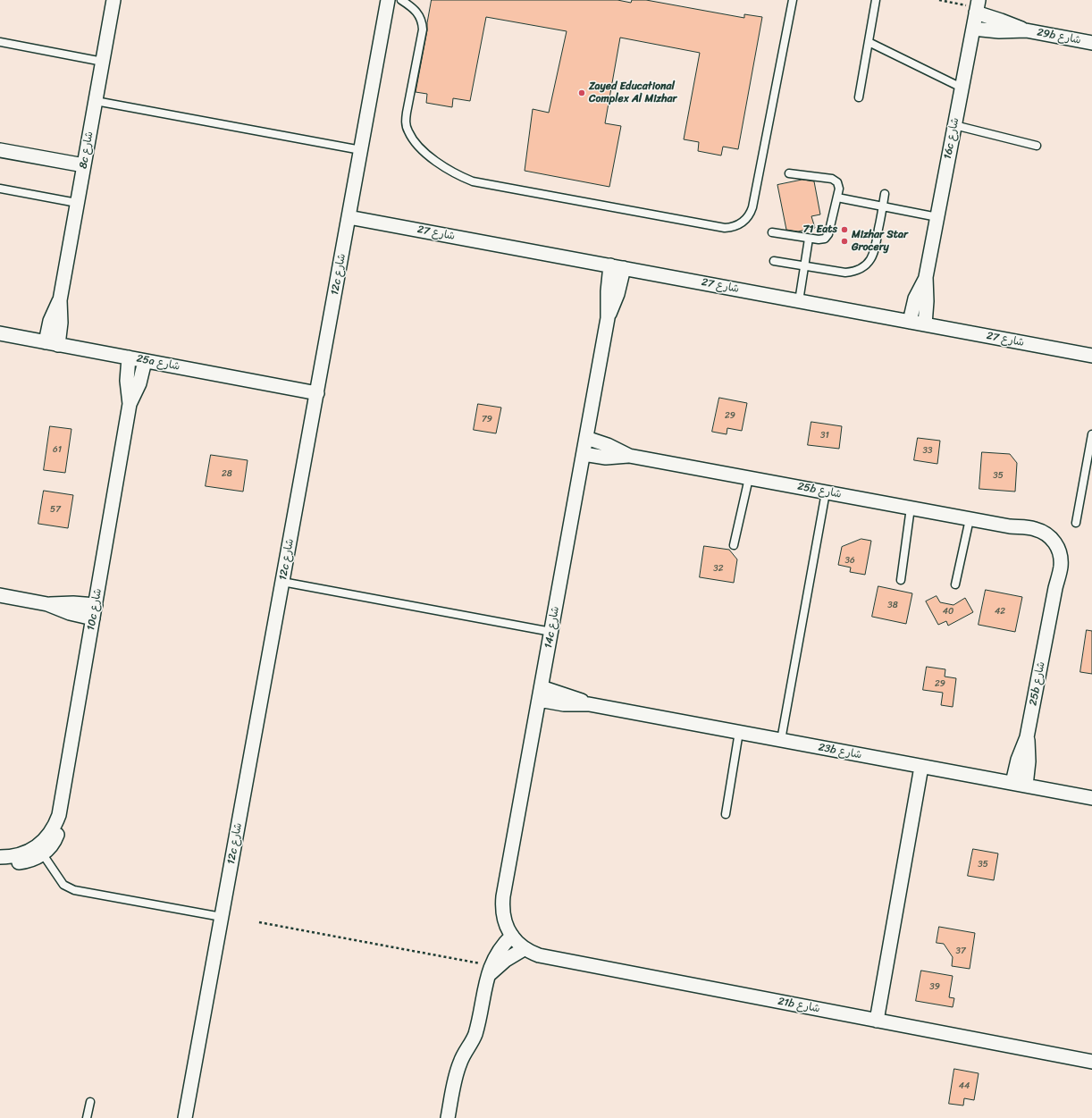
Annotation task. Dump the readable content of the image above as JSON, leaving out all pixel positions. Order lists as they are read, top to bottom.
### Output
{
  "streets": {
    "street": [
      "29b شارع",
      "16c شارع",
      "8c شارع",
      "شارع 27",
      "12c شارع",
      "25a شارع",
      "25b شارع",
      "10c شارع",
      "14c شارع",
      "23b شارع",
      "21b شارع"
    ]
  },
  "crossings": [
    ["29b شارع", "16c شارع"],
    ["16c شارع", "شارع 27"],
    ["8c شارع", "25a شارع"],
    ["شارع 27", "12c شارع"],
    ["شارع 27", "14c شارع"],
    ["12c شارع", "25a شارع"],
    ["25a شارع", "10c شارع"],
    ["25b شارع", "14c شارع"],
    ["25b شارع", "23b شارع"],
    ["14c شارع", "23b شارع"],
    ["14c شارع", "21b شارع"]
  ],
  "places": ["Zayed Educational Complex Al Mizhar", "71 Eats", "Mizhar Star Grocery"],
  "house_numbers": [
    "29",
    "79",
    "31",
    "61",
    "33",
    "28",
    "35",
    "57",
    "36",
    "32",
    "38",
    "40",
    "42",
    "29",
    "35",
    "37",
    "39",
    "44"
  ]
}
